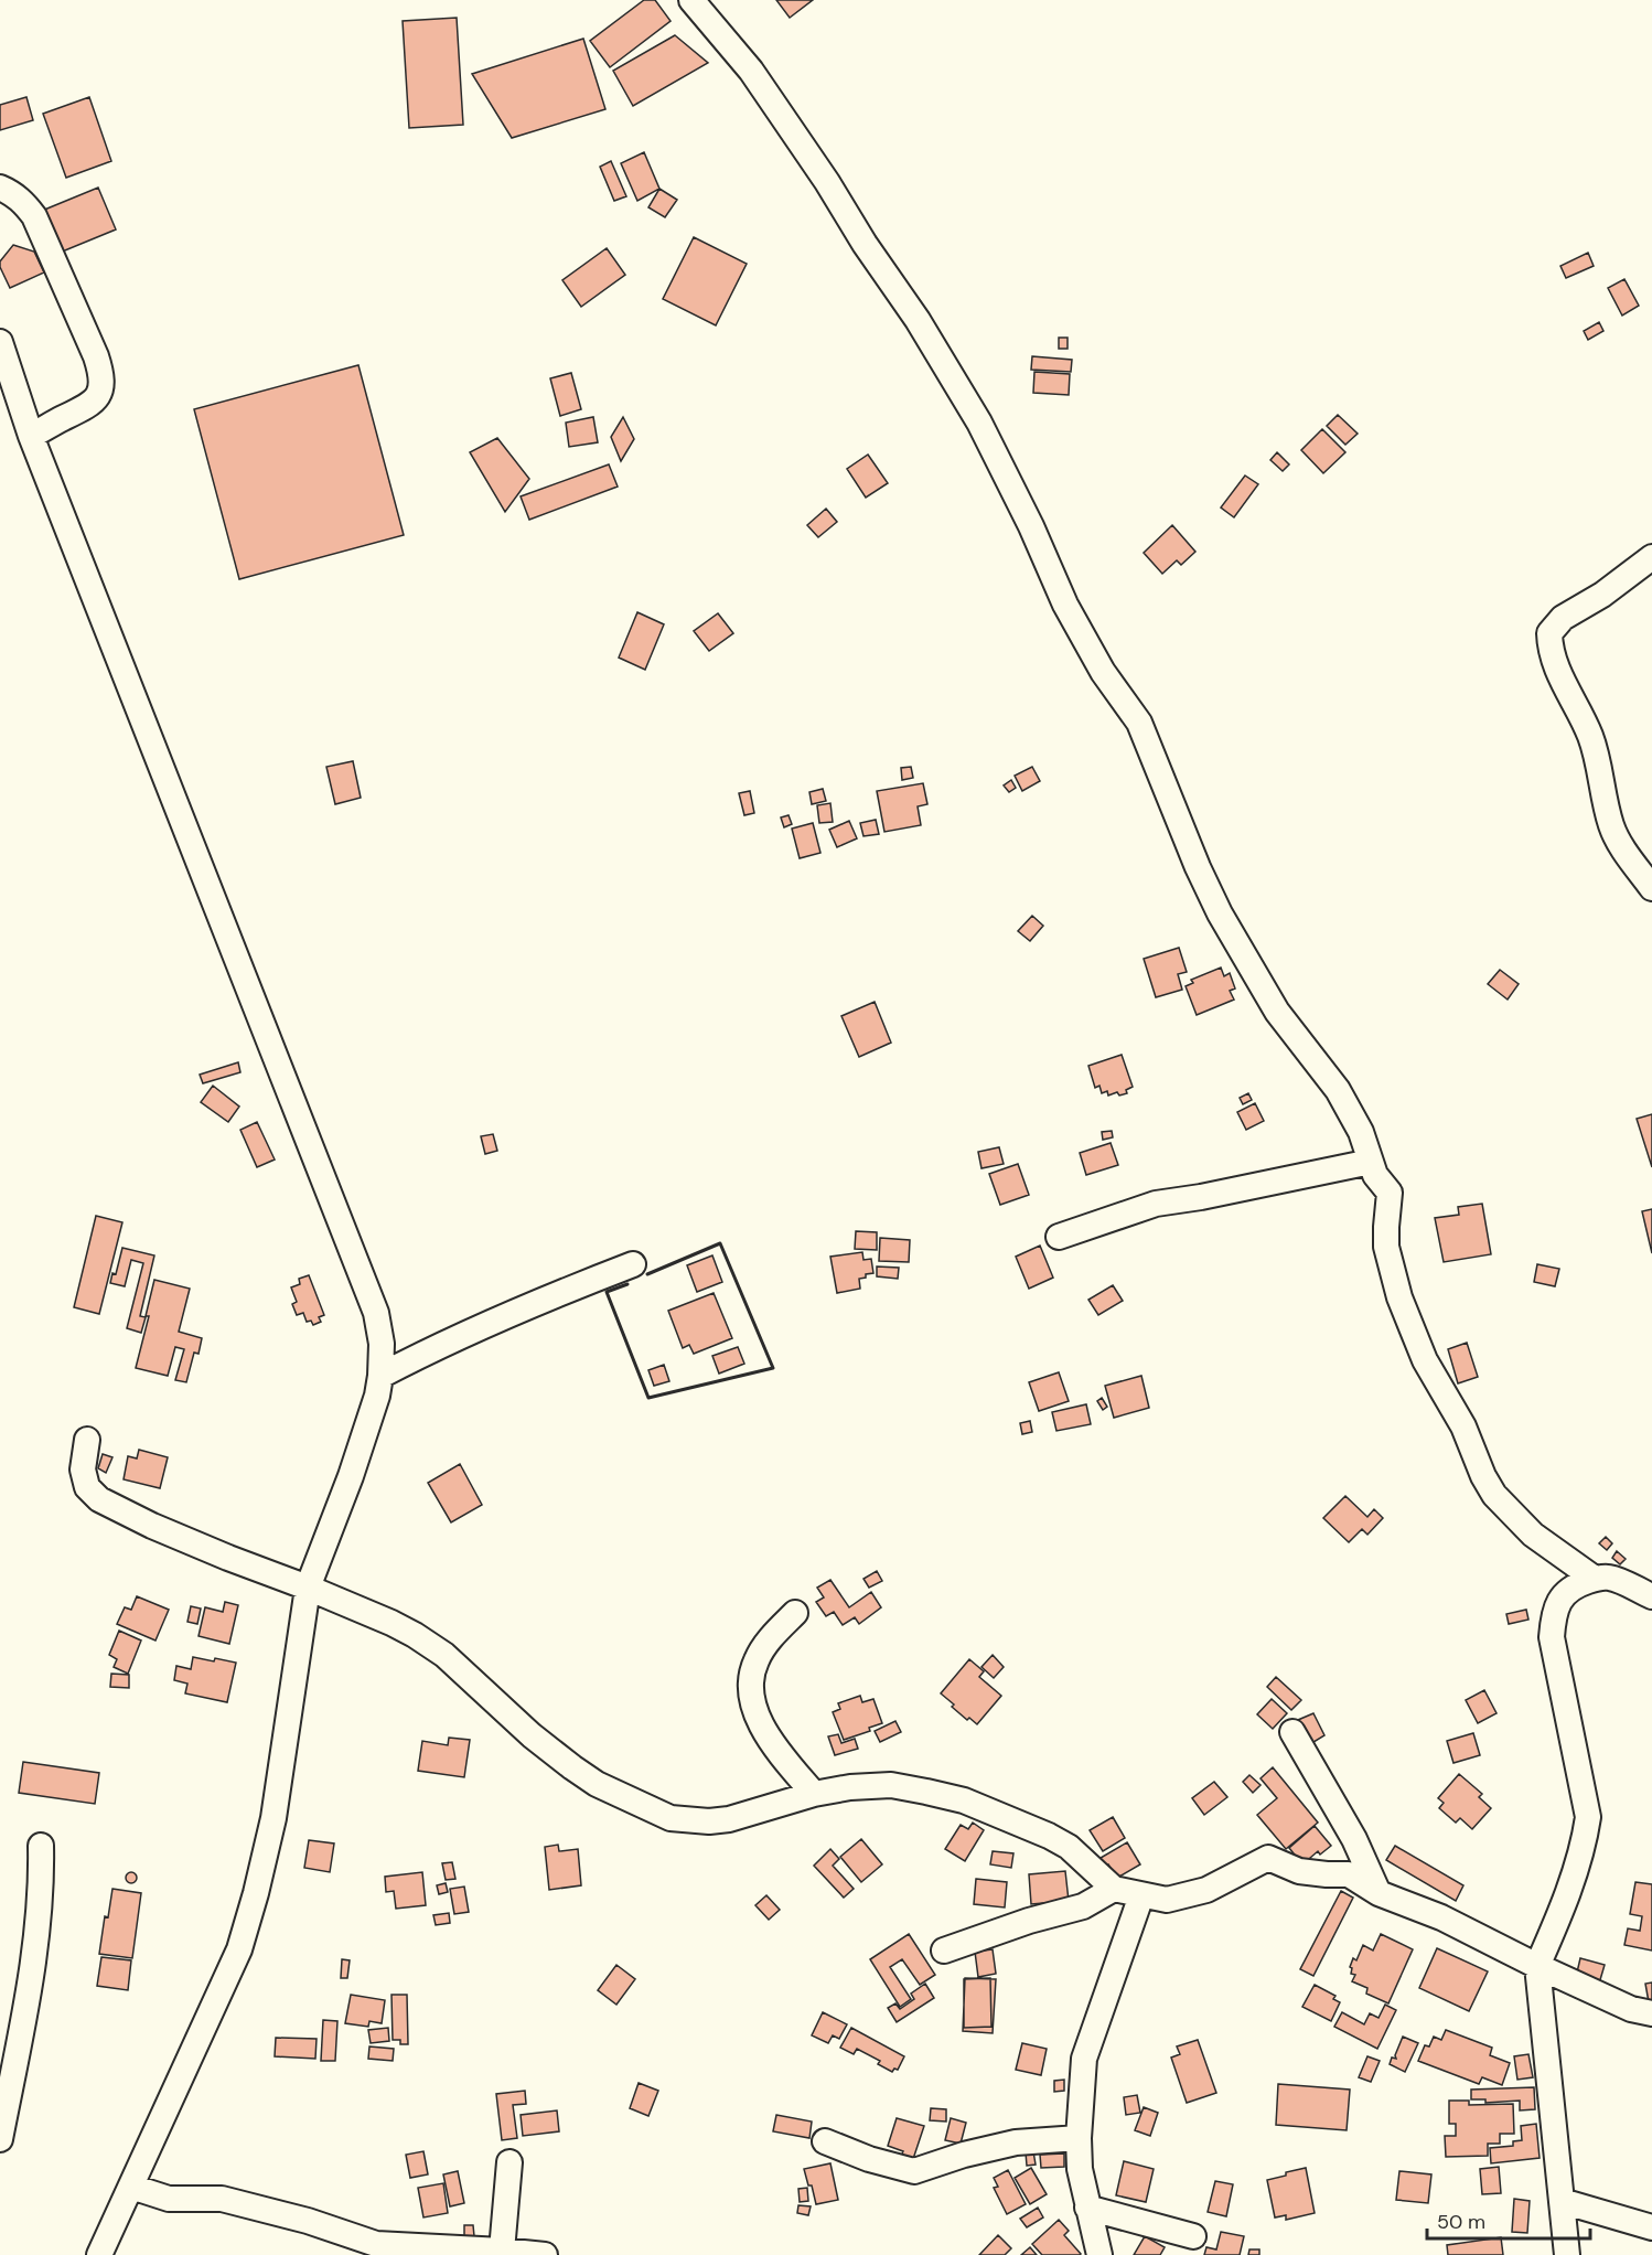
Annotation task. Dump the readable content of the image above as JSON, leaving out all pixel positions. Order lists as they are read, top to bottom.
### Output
{
  "scale_bar": "50 m"
}
